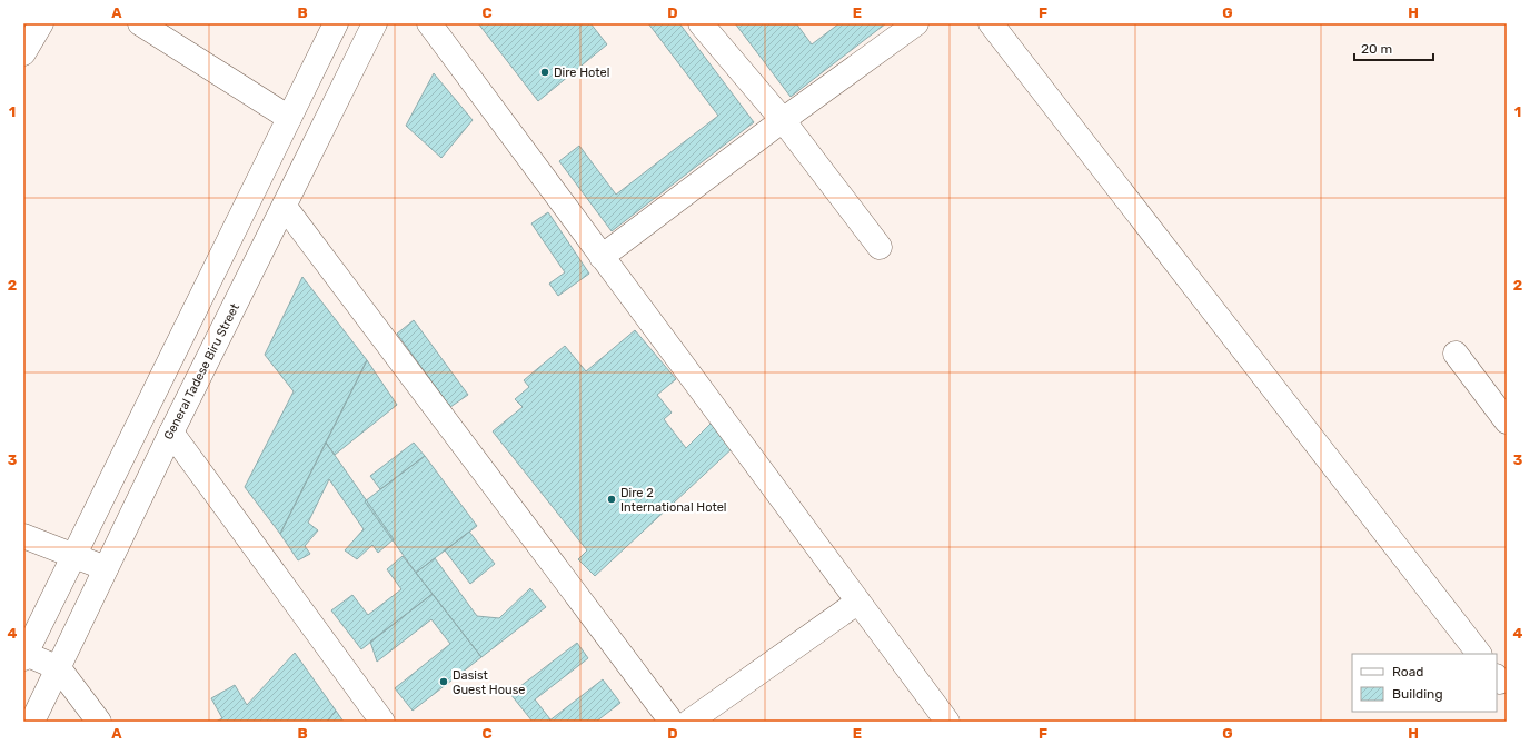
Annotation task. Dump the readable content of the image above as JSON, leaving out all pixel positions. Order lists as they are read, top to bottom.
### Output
{
  "streets": {
    "street": ["General Tadese Biru Street"]
  },
  "places": ["Dire Hotel", "Dire 2 International Hotel", "Dasist Guest House"],
  "legend": ["Road", "Building"],
  "scale_bar": "20 m",
  "grid": {
    "columns": [
      "A",
      "B",
      "C",
      "D",
      "E",
      "F",
      "G",
      "H"
    ],
    "rows": [
      "1",
      "2",
      "3",
      "4"
    ]
  }
}
